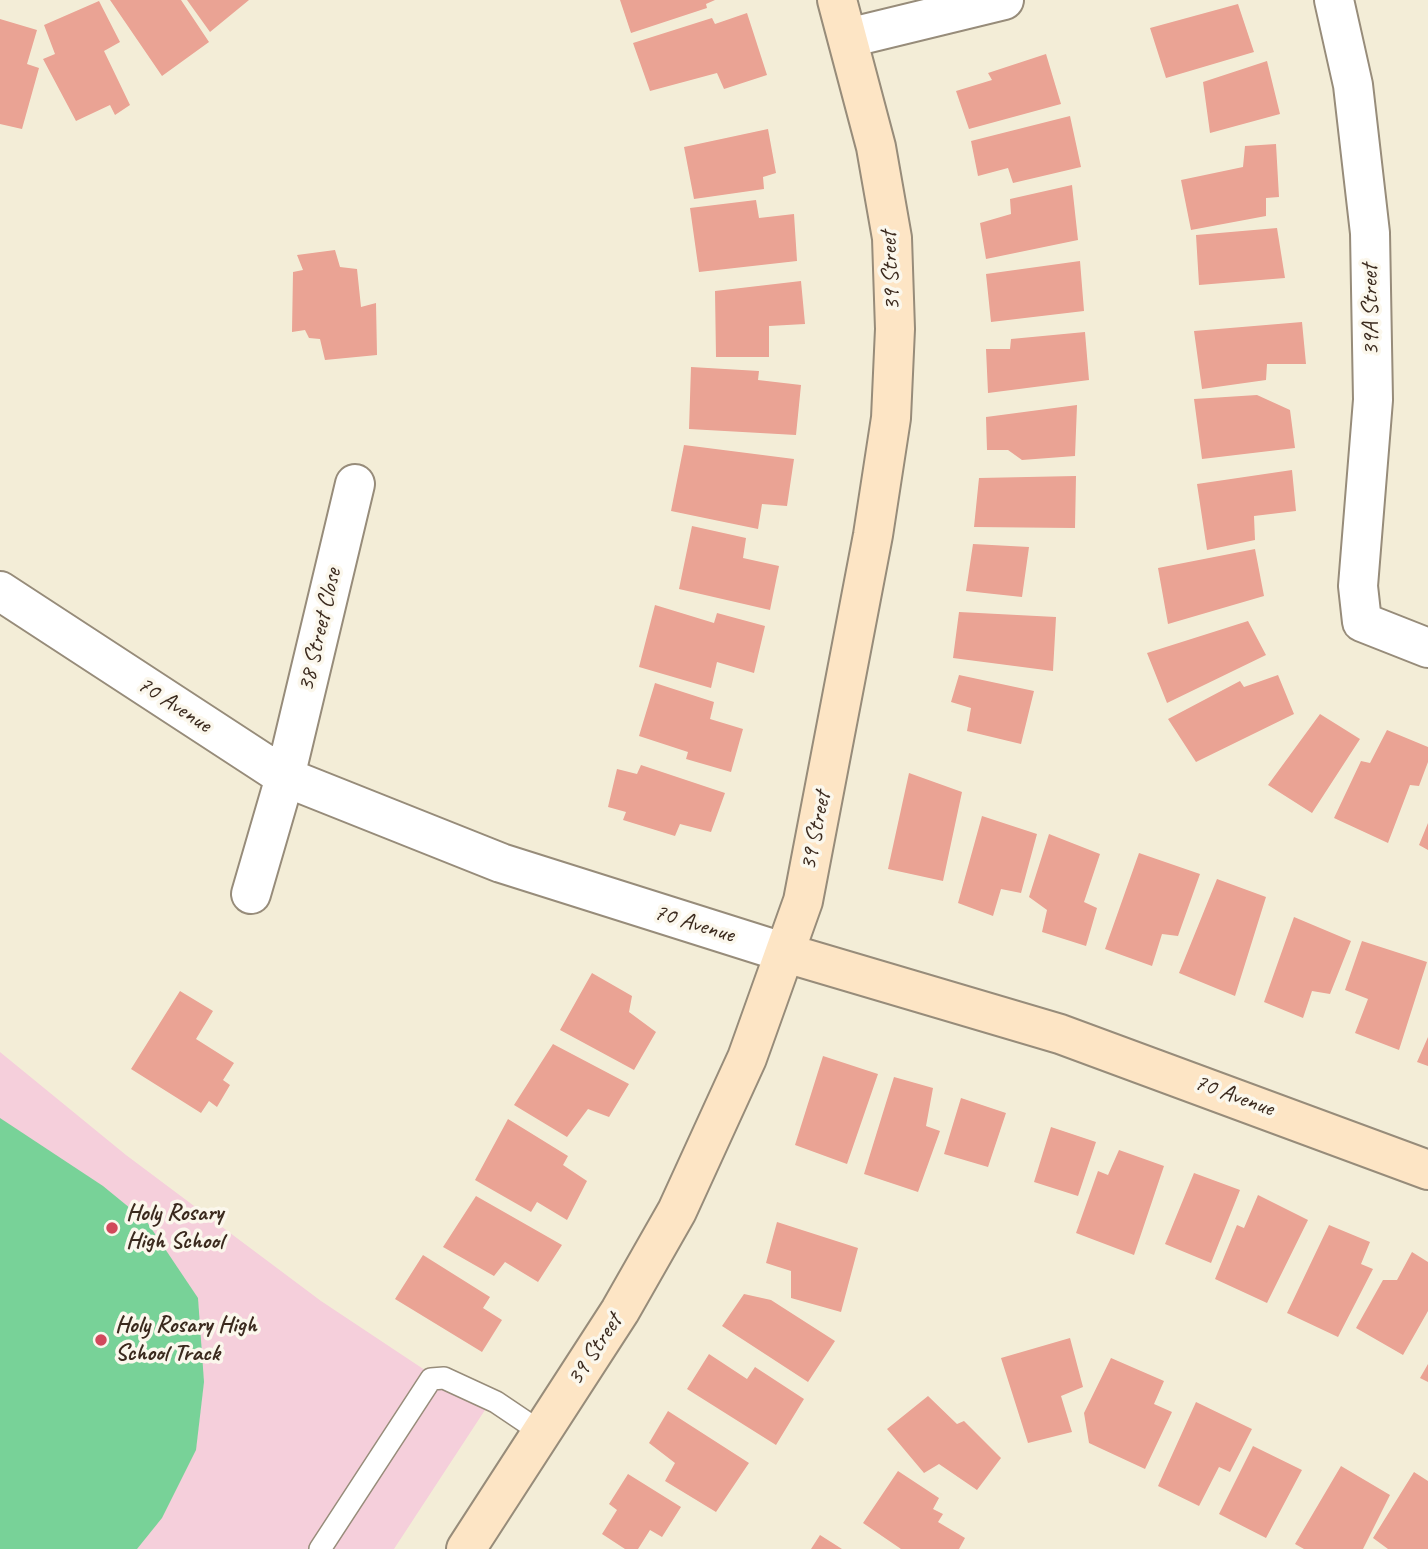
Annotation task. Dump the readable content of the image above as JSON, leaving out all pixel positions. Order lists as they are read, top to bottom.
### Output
{
  "streets": {
    "street": [
      "39 Street",
      "39A Street",
      "38 Street Close",
      "70 Avenue"
    ]
  },
  "crossings": [
    ["39 Street", "70 Avenue"],
    ["38 Street Close", "70 Avenue"]
  ],
  "places": ["Holy Rosary High School", "Holy Rosary High School Track"]
}
